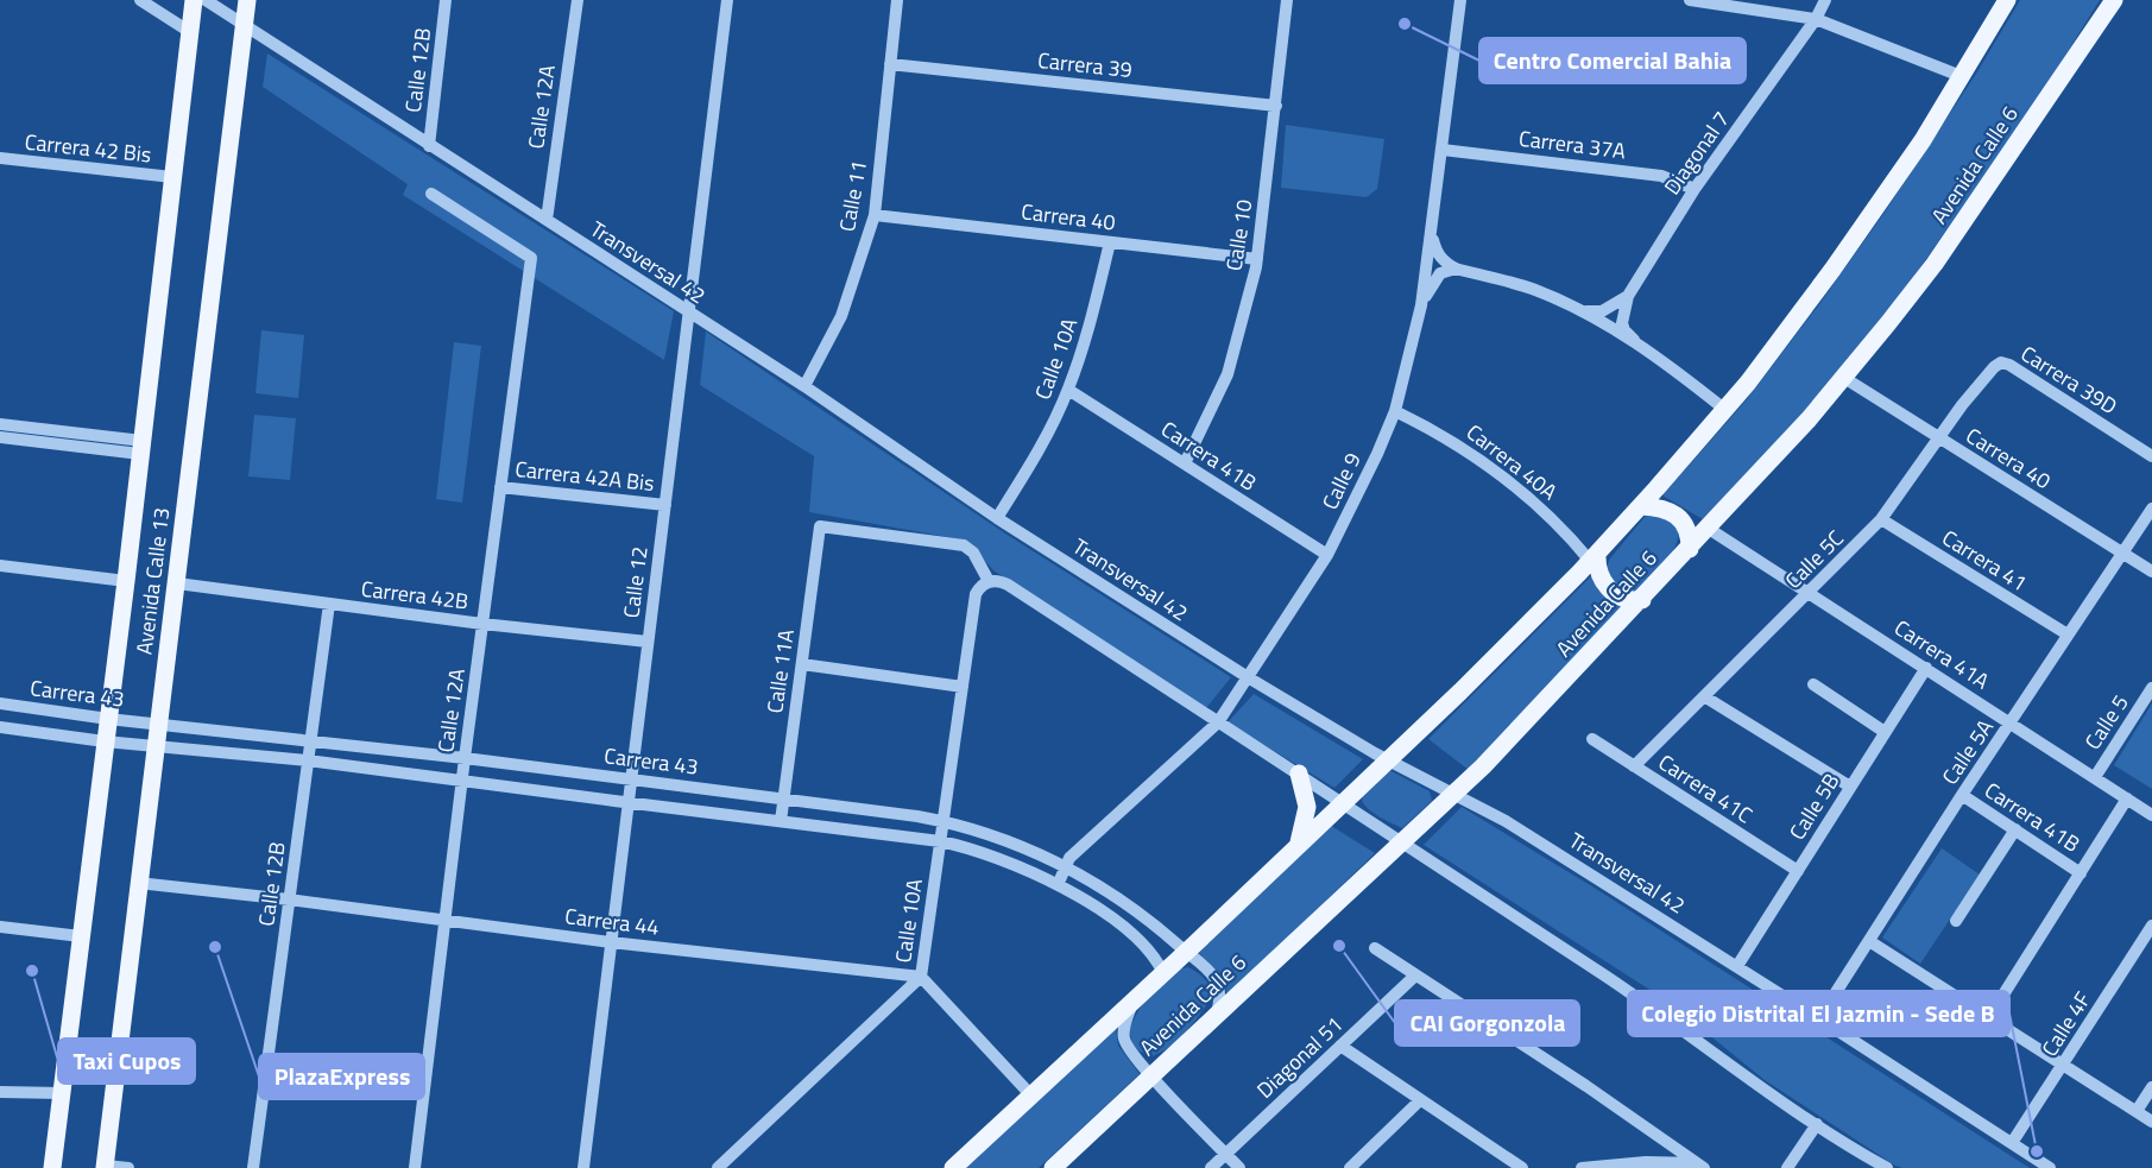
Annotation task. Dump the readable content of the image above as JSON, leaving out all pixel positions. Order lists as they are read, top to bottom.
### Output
{
  "streets": {
    "main road": ["Avenida Calle 6", "Avenida Calle 13"],
    "street": [
      "Carrera 39",
      "Calle 12B",
      "Calle 12A",
      "Carrera 37A",
      "Carrera 42 Bis",
      "Diagonal 7",
      "Calle 11",
      "Carrera 40",
      "Calle 10",
      "Transversal 42",
      "Calle 10A",
      "Carrera 39D",
      "Carrera 41B",
      "Carrera 40A",
      "Carrera 42A Bis",
      "Calle 9",
      "Calle 5C",
      "Carrera 41",
      "Calle 12",
      "Carrera 42B",
      "Carrera 41A",
      "Calle 11A",
      "Carrera 43",
      "Calle 5",
      "Calle 5A",
      "Carrera 41C",
      "Calle 5B",
      "Carrera 44",
      "Calle 4F",
      "Diagonal 51"
    ]
  },
  "crossings": [
    ["Carrera 39", "Calle 11"],
    ["Carrera 39", "Calle 10"],
    ["Calle 12B", "Transversal 42"],
    ["Calle 12B", "Carrera 42B"],
    ["Calle 12B", "Carrera 43"],
    ["Calle 12B", "Carrera 44"],
    ["Calle 12A", "Transversal 42"],
    ["Calle 12A", "Carrera 42A Bis"],
    ["Calle 12A", "Carrera 42B"],
    ["Calle 12A", "Carrera 43"],
    ["Calle 12A", "Carrera 44"],
    ["Carrera 37A", "Diagonal 7"],
    ["Carrera 37A", "Calle 9"],
    ["Carrera 42 Bis", "Avenida Calle 13"],
    ["Avenida Calle 6", "Carrera 40"],
    ["Avenida Calle 6", "Transversal 42"],
    ["Avenida Calle 6", "Carrera 40A"],
    ["Avenida Calle 6", "Carrera 41A"],
    ["Avenida Calle 6", "Carrera 43"],
    ["Calle 11", "Carrera 40"],
    ["Calle 11", "Transversal 42"],
    ["Carrera 40", "Calle 10"],
    ["Carrera 40", "Calle 10A"],
    ["Carrera 40", "Calle 5C"],
    ["Carrera 40", "Calle 5A"],
    ["Calle 10", "Carrera 41B"],
    ["Transversal 42", "Calle 10A"],
    ["Transversal 42", "Calle 9"],
    ["Transversal 42", "Avenida Calle 13"],
    ["Transversal 42", "Calle 12"],
    ["Transversal 42", "Calle 5A"],
    ["Transversal 42", "Calle 5B"],
    ["Transversal 42", "Calle 4F"],
    ["Calle 10A", "Carrera 41B"],
    ["Calle 10A", "Calle 11A"],
    ["Calle 10A", "Carrera 43"],
    ["Calle 10A", "Carrera 44"],
    ["Carrera 39D", "Calle 5C"],
    ["Carrera 41B", "Calle 9"],
    ["Carrera 41B", "Calle 5A"],
    ["Carrera 40A", "Calle 9"],
    ["Carrera 42A Bis", "Calle 12"],
    ["Calle 9", "Carrera 43"],
    ["Calle 5C", "Carrera 41"],
    ["Calle 5C", "Carrera 41A"],
    ["Calle 5C", "Carrera 41C"],
    ["Carrera 41", "Calle 5A"],
    ["Avenida Calle 13", "Carrera 42B"],
    ["Avenida Calle 13", "Carrera 43"],
    ["Avenida Calle 13", "Carrera 44"],
    ["Calle 12", "Carrera 42B"],
    ["Calle 12", "Carrera 43"],
    ["Calle 12", "Carrera 44"],
    ["Carrera 41A", "Calle 5"],
    ["Carrera 41A", "Calle 5A"],
    ["Carrera 41A", "Calle 5B"],
    ["Calle 11A", "Carrera 43"],
    ["Carrera 41C", "Calle 5B"]
  ],
  "places": [
    "Centro Comercial Bahia",
    "CAI Gorgonzola",
    "PlazaExpress",
    "Taxi Cupos",
    "Colegio Distrital El Jazmin - Sede B"
  ]
}
